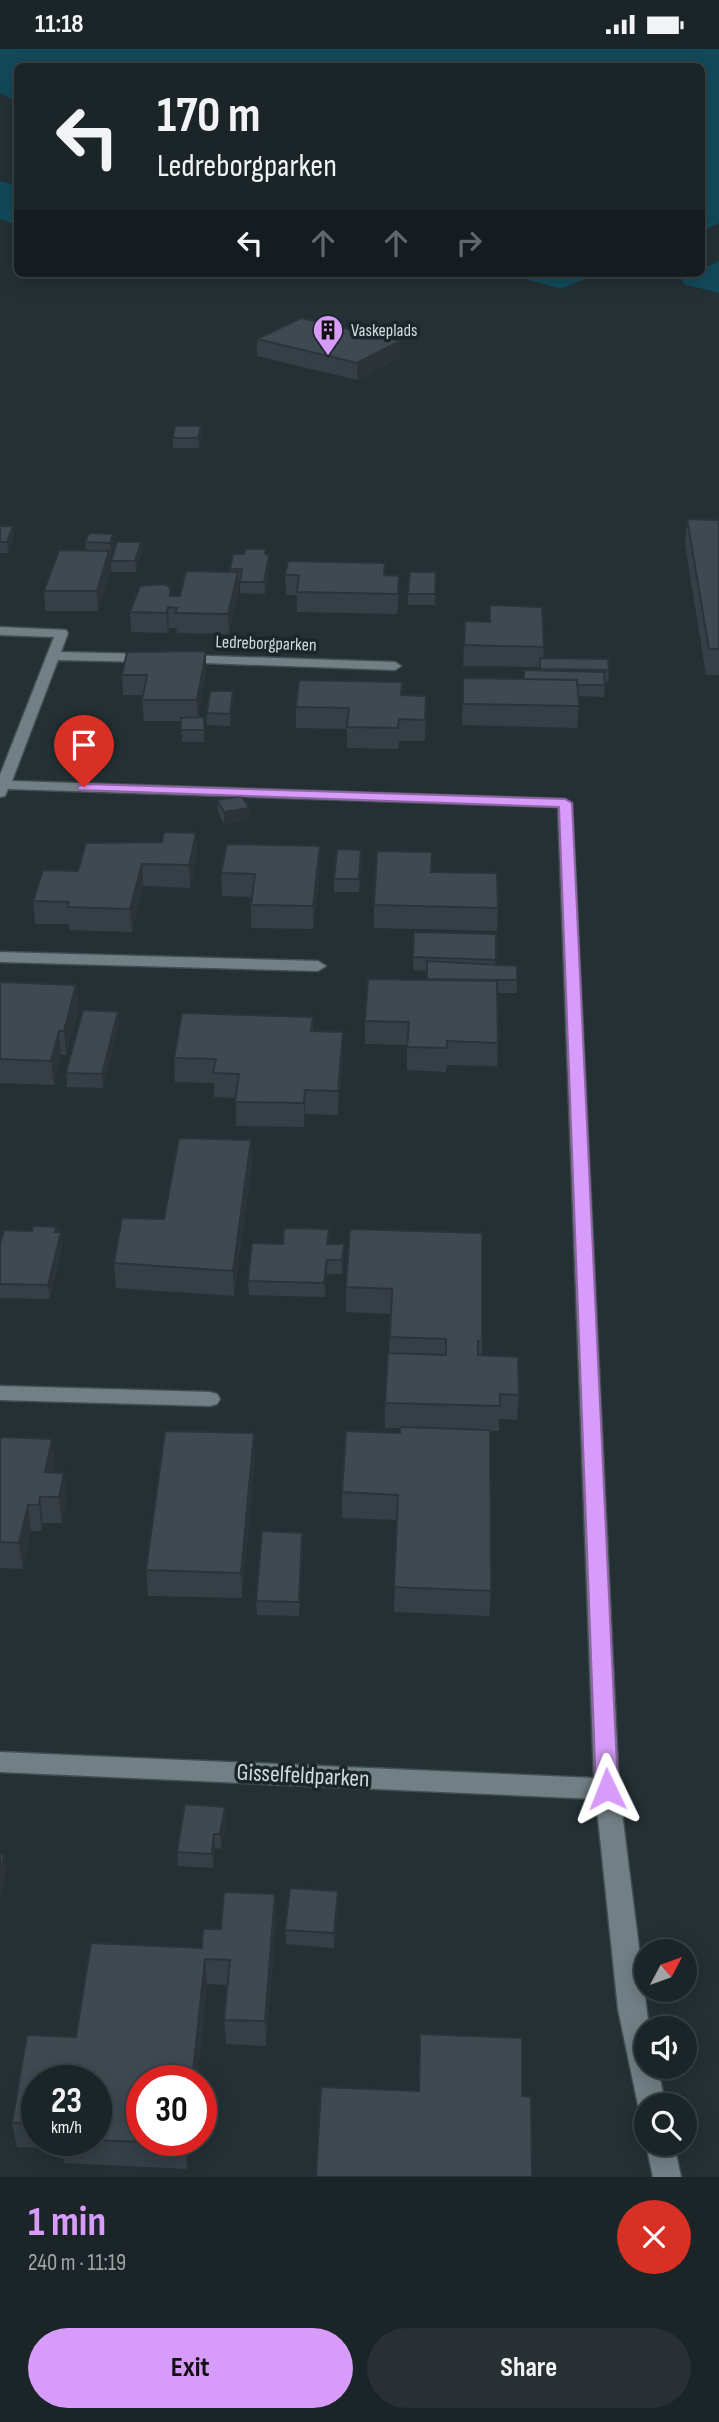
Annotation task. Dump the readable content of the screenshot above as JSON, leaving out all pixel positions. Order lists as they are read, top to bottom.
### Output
{
  "streets": {
    "street": ["Ledreborgparken", "Gisselfeldparken"]
  },
  "places": {
    "building": ["Vaskeplads"]
  },
  "north": "top right",
  "page": {
    "status": "11:18",
    "turn": ["170 m", "Ledreborgparken"],
    "speed": "23 km/h",
    "limit": "30",
    "heading": ["1 min", "240 m · 11:19"],
    "buttons": ["Exit", "Share"]
  }
}
